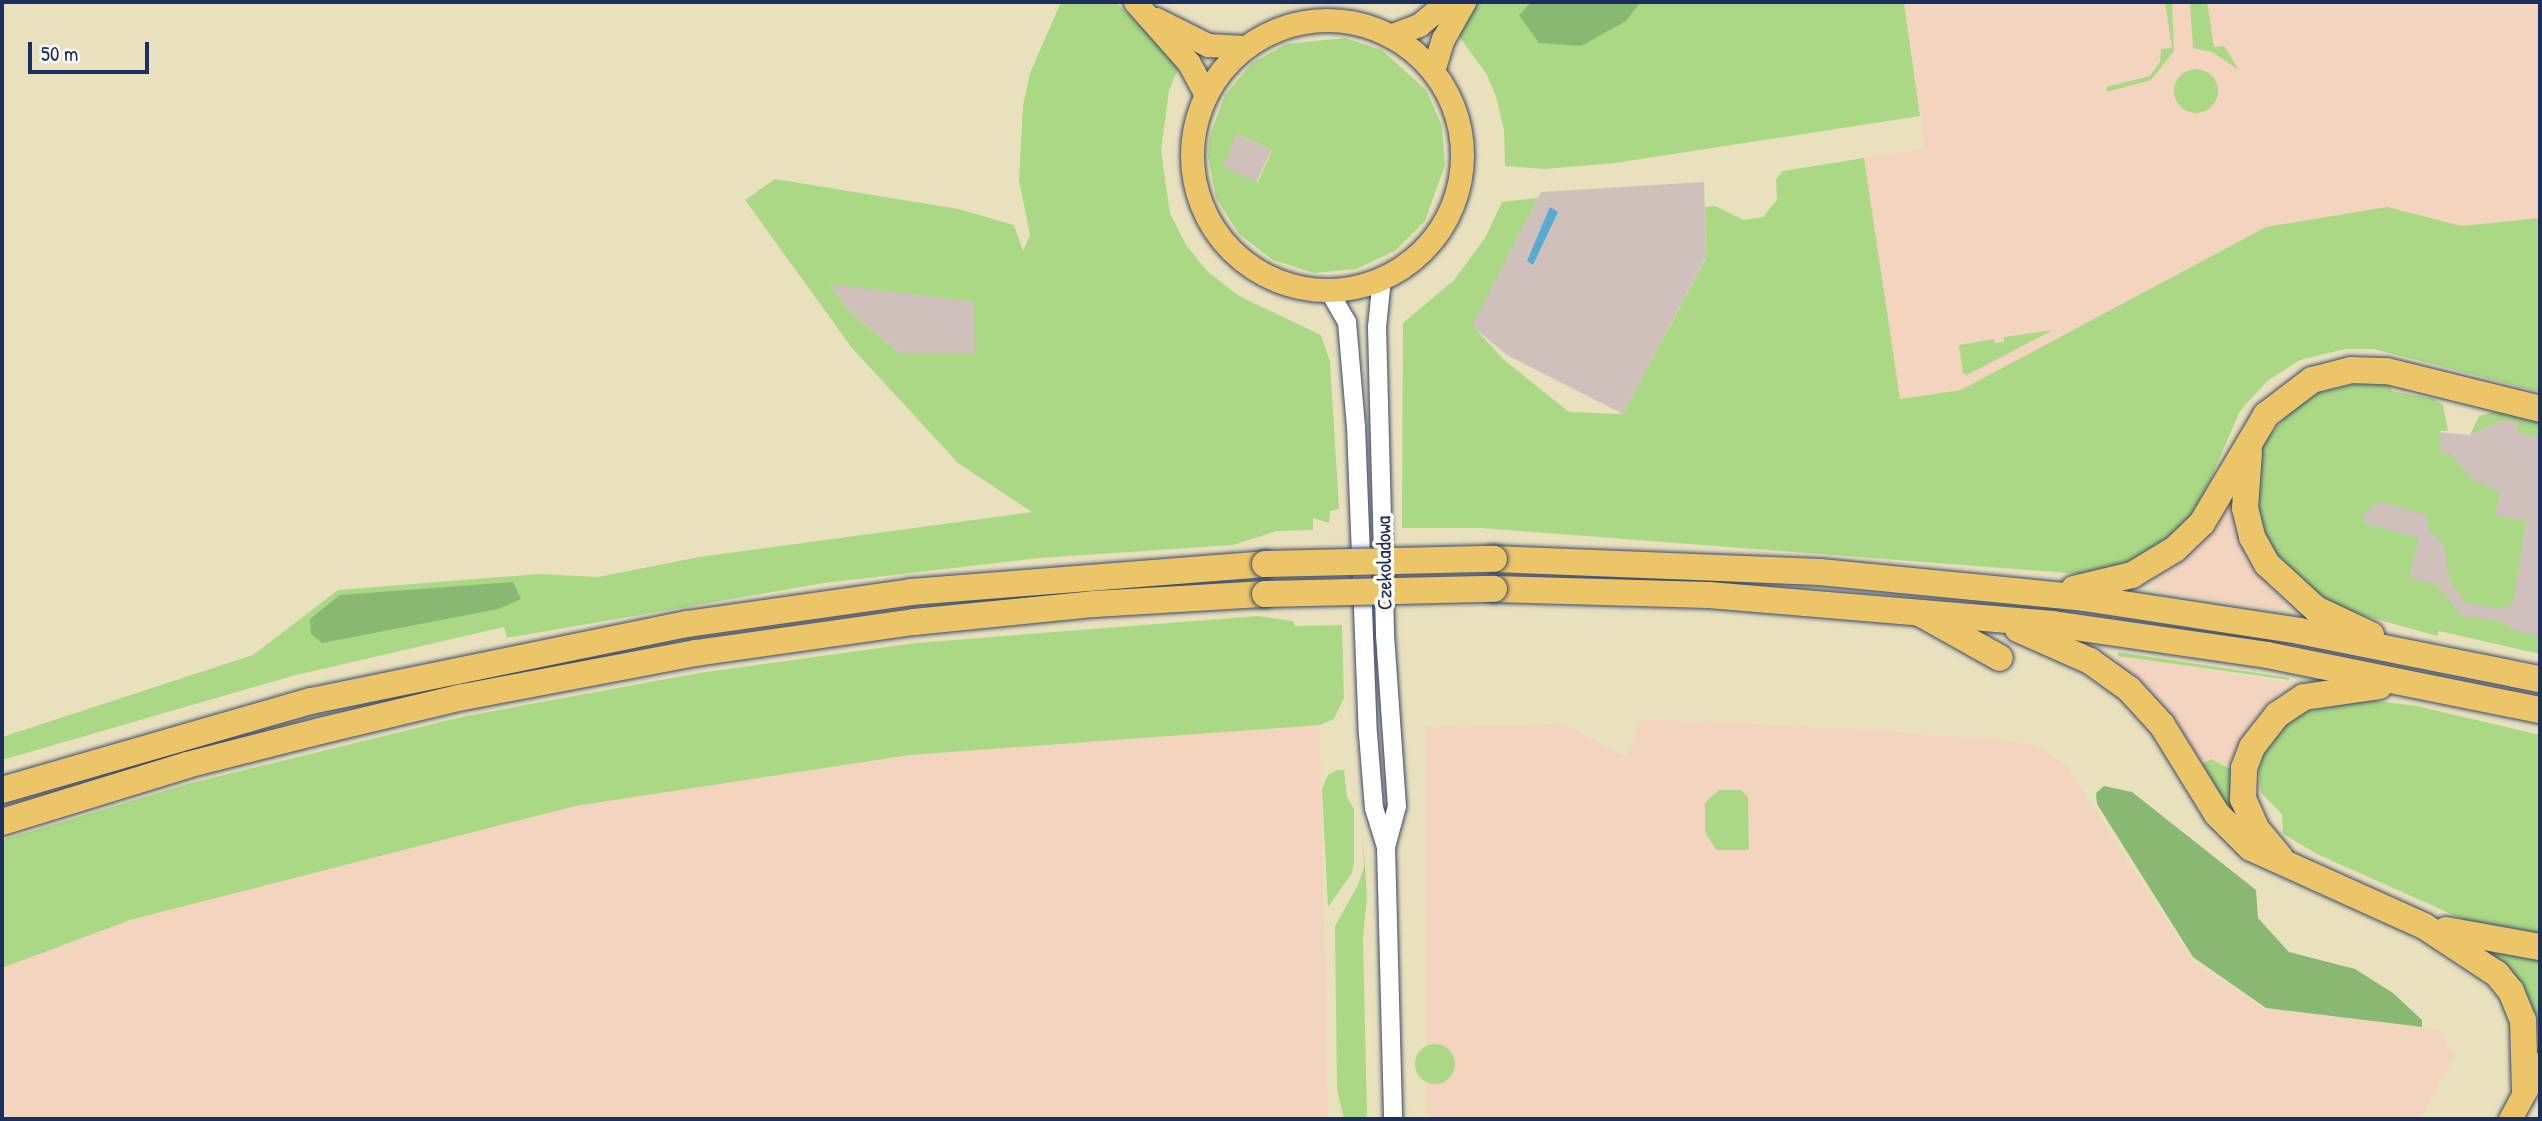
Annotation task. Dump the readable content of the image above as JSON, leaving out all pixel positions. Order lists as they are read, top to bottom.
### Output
{
  "streets": {
    "street": ["Czekoladowa"]
  },
  "scale_bar": "50 m"
}
